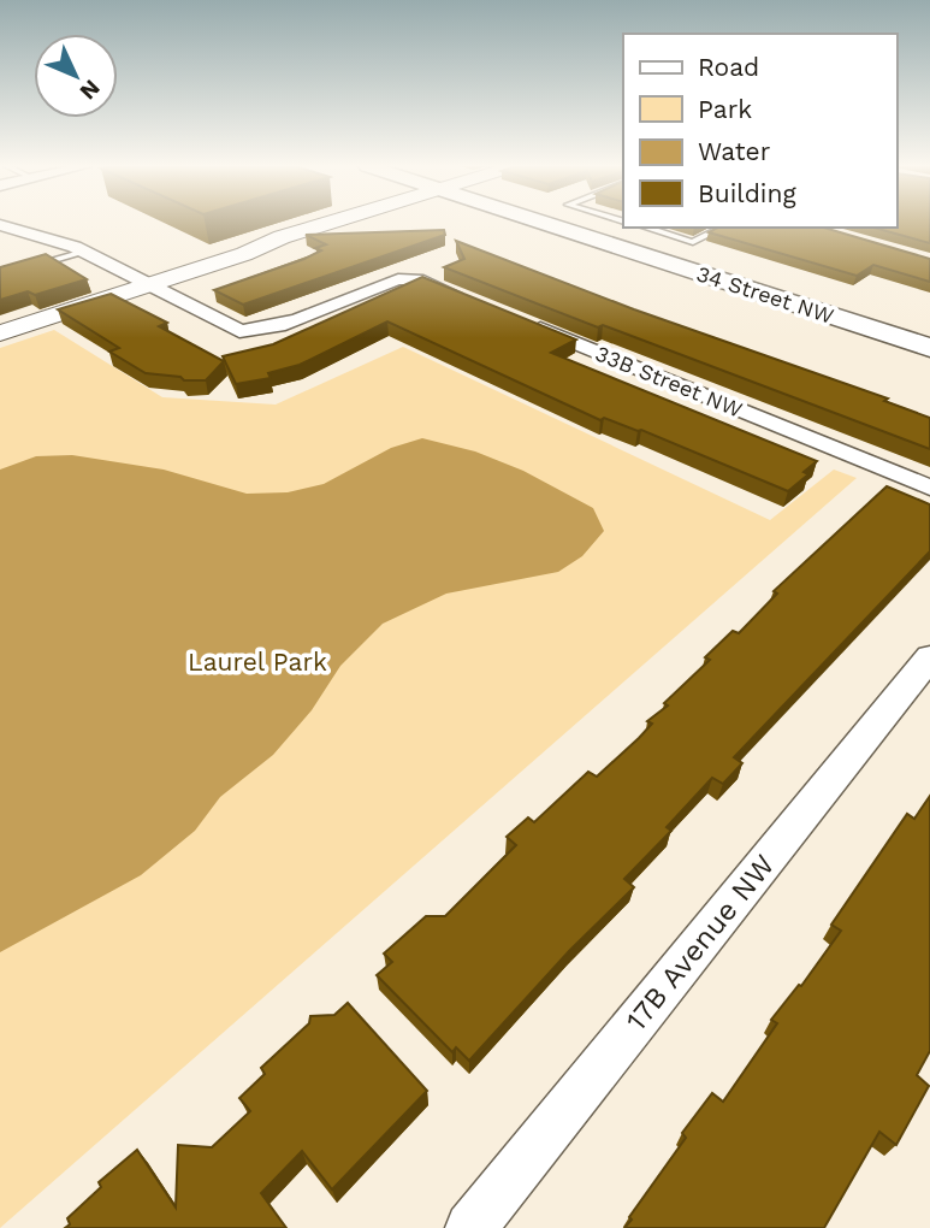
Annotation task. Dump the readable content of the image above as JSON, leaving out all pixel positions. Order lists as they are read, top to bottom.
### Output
{
  "streets": {
    "main road": ["34 Street NW"],
    "street": ["33B Street NW", "17B Avenue NW"]
  },
  "parks": ["Laurel Park"],
  "legend": [
    "Road",
    "Park",
    "Water",
    "Building"
  ],
  "north": "bottom right"
}
